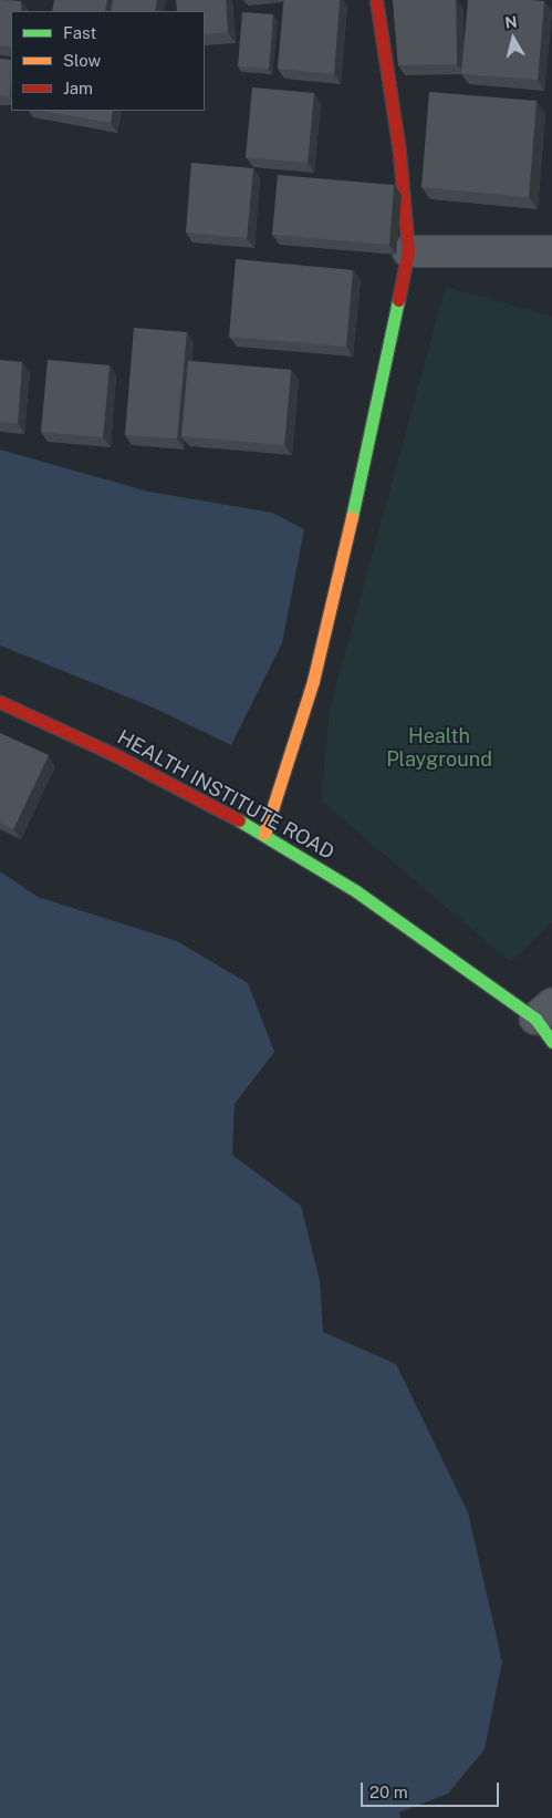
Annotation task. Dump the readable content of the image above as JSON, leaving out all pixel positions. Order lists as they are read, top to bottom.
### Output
{
  "streets": {
    "street": ["HEALTH INSTITUTE ROAD"]
  },
  "parks": ["Health Playground"],
  "legend": ["Fast", "Slow", "Jam"],
  "scale_bar": "20 m",
  "north": "top"
}
